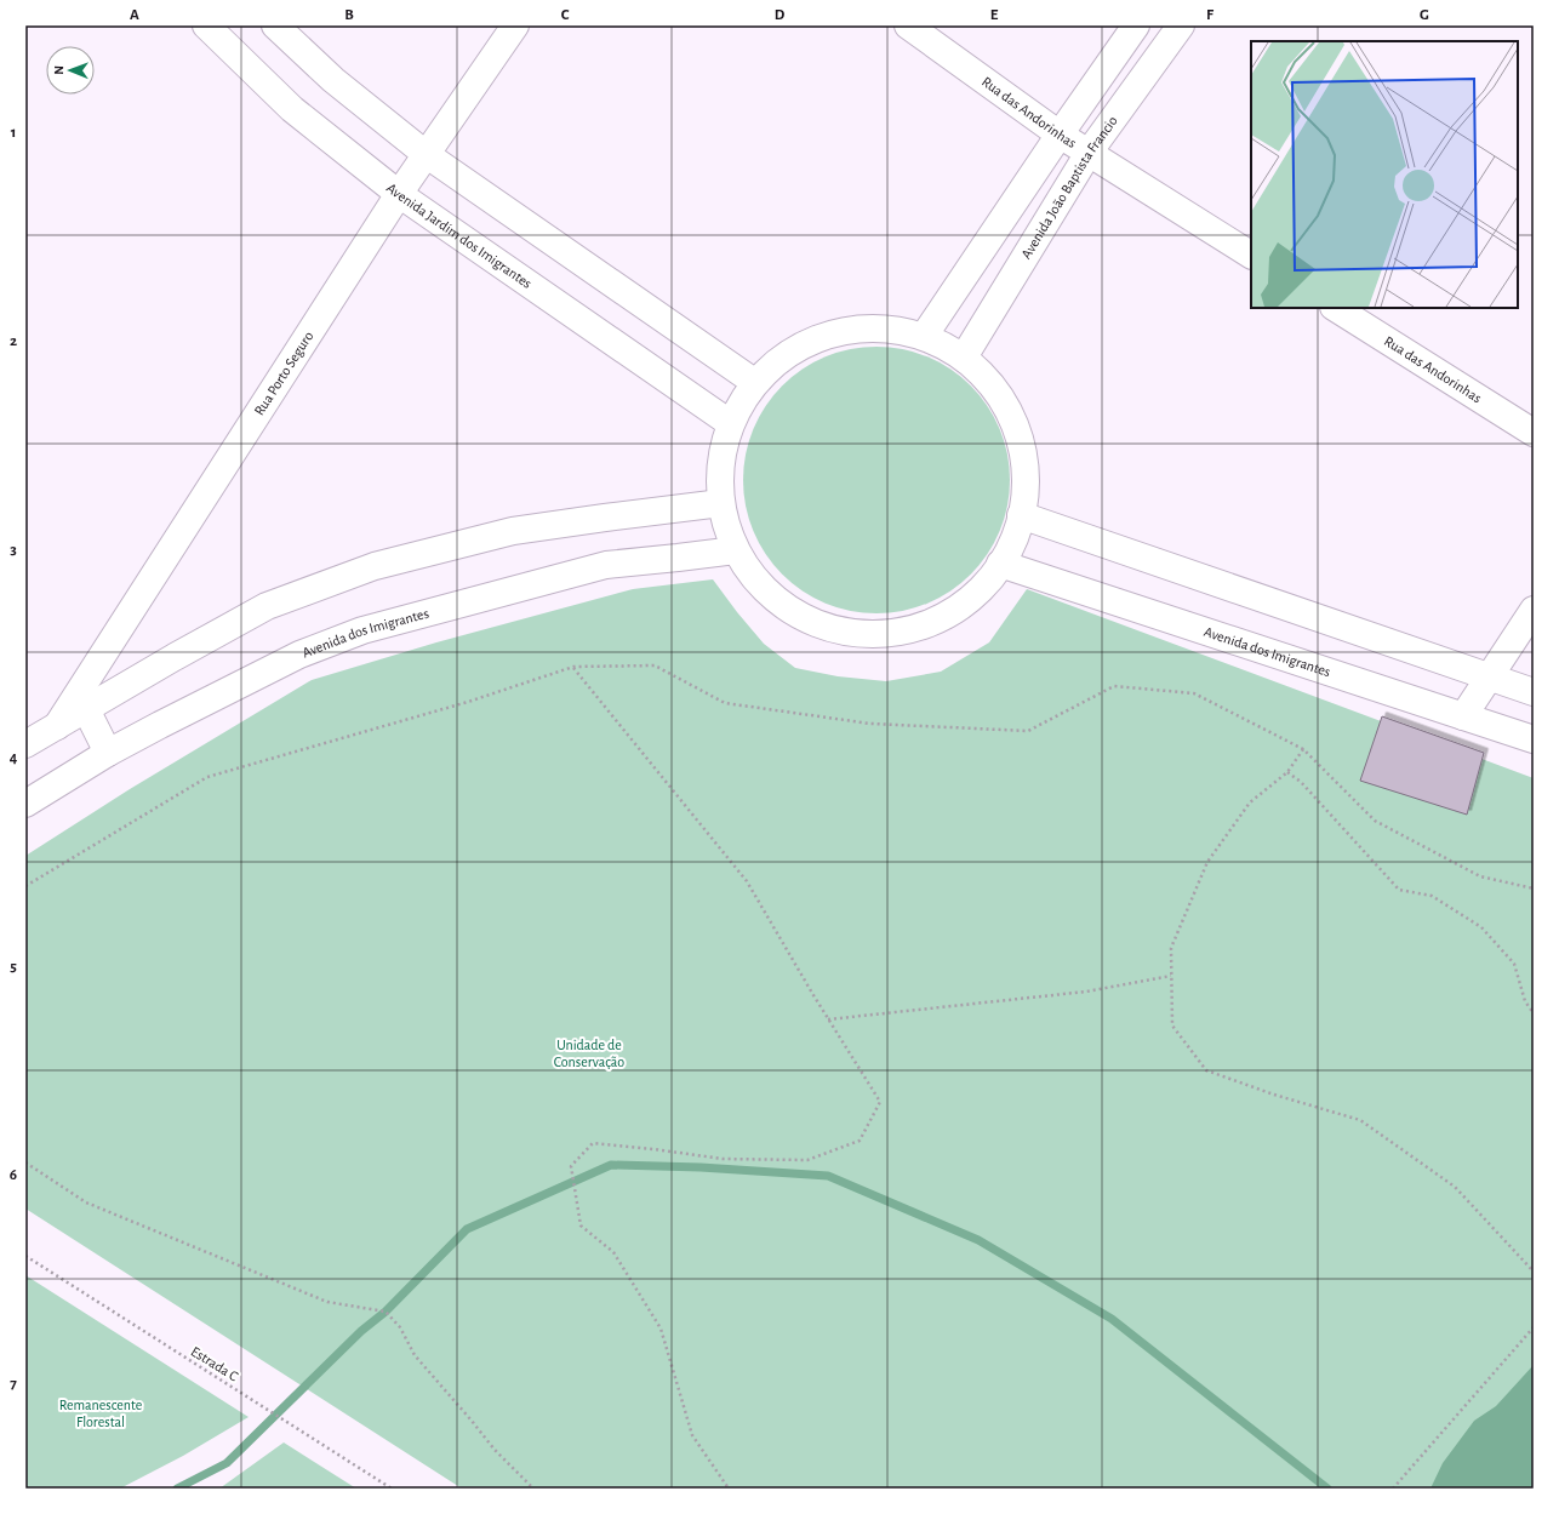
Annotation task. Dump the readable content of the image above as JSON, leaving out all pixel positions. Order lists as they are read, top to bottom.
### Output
{
  "streets": {
    "street": [
      "Rua das Andorinhas",
      "Avenida João Baptista Francio",
      "Avenida Jardim dos Imigrantes",
      "Rua Porto Seguro",
      "Avenida dos Imigrantes"
    ],
    "path": ["Estrada C"]
  },
  "crossings": [
    ["Rua das Andorinhas", "Avenida João Baptista Francio"],
    ["Avenida Jardim dos Imigrantes", "Rua Porto Seguro"]
  ],
  "parks": ["Unidade de Conservação", "Remanescente Florestal"],
  "north": "left",
  "grid": {
    "columns": [
      "A",
      "B",
      "C",
      "D",
      "E",
      "F",
      "G"
    ],
    "rows": [
      "1",
      "2",
      "3",
      "4",
      "5",
      "6",
      "7"
    ]
  }
}
